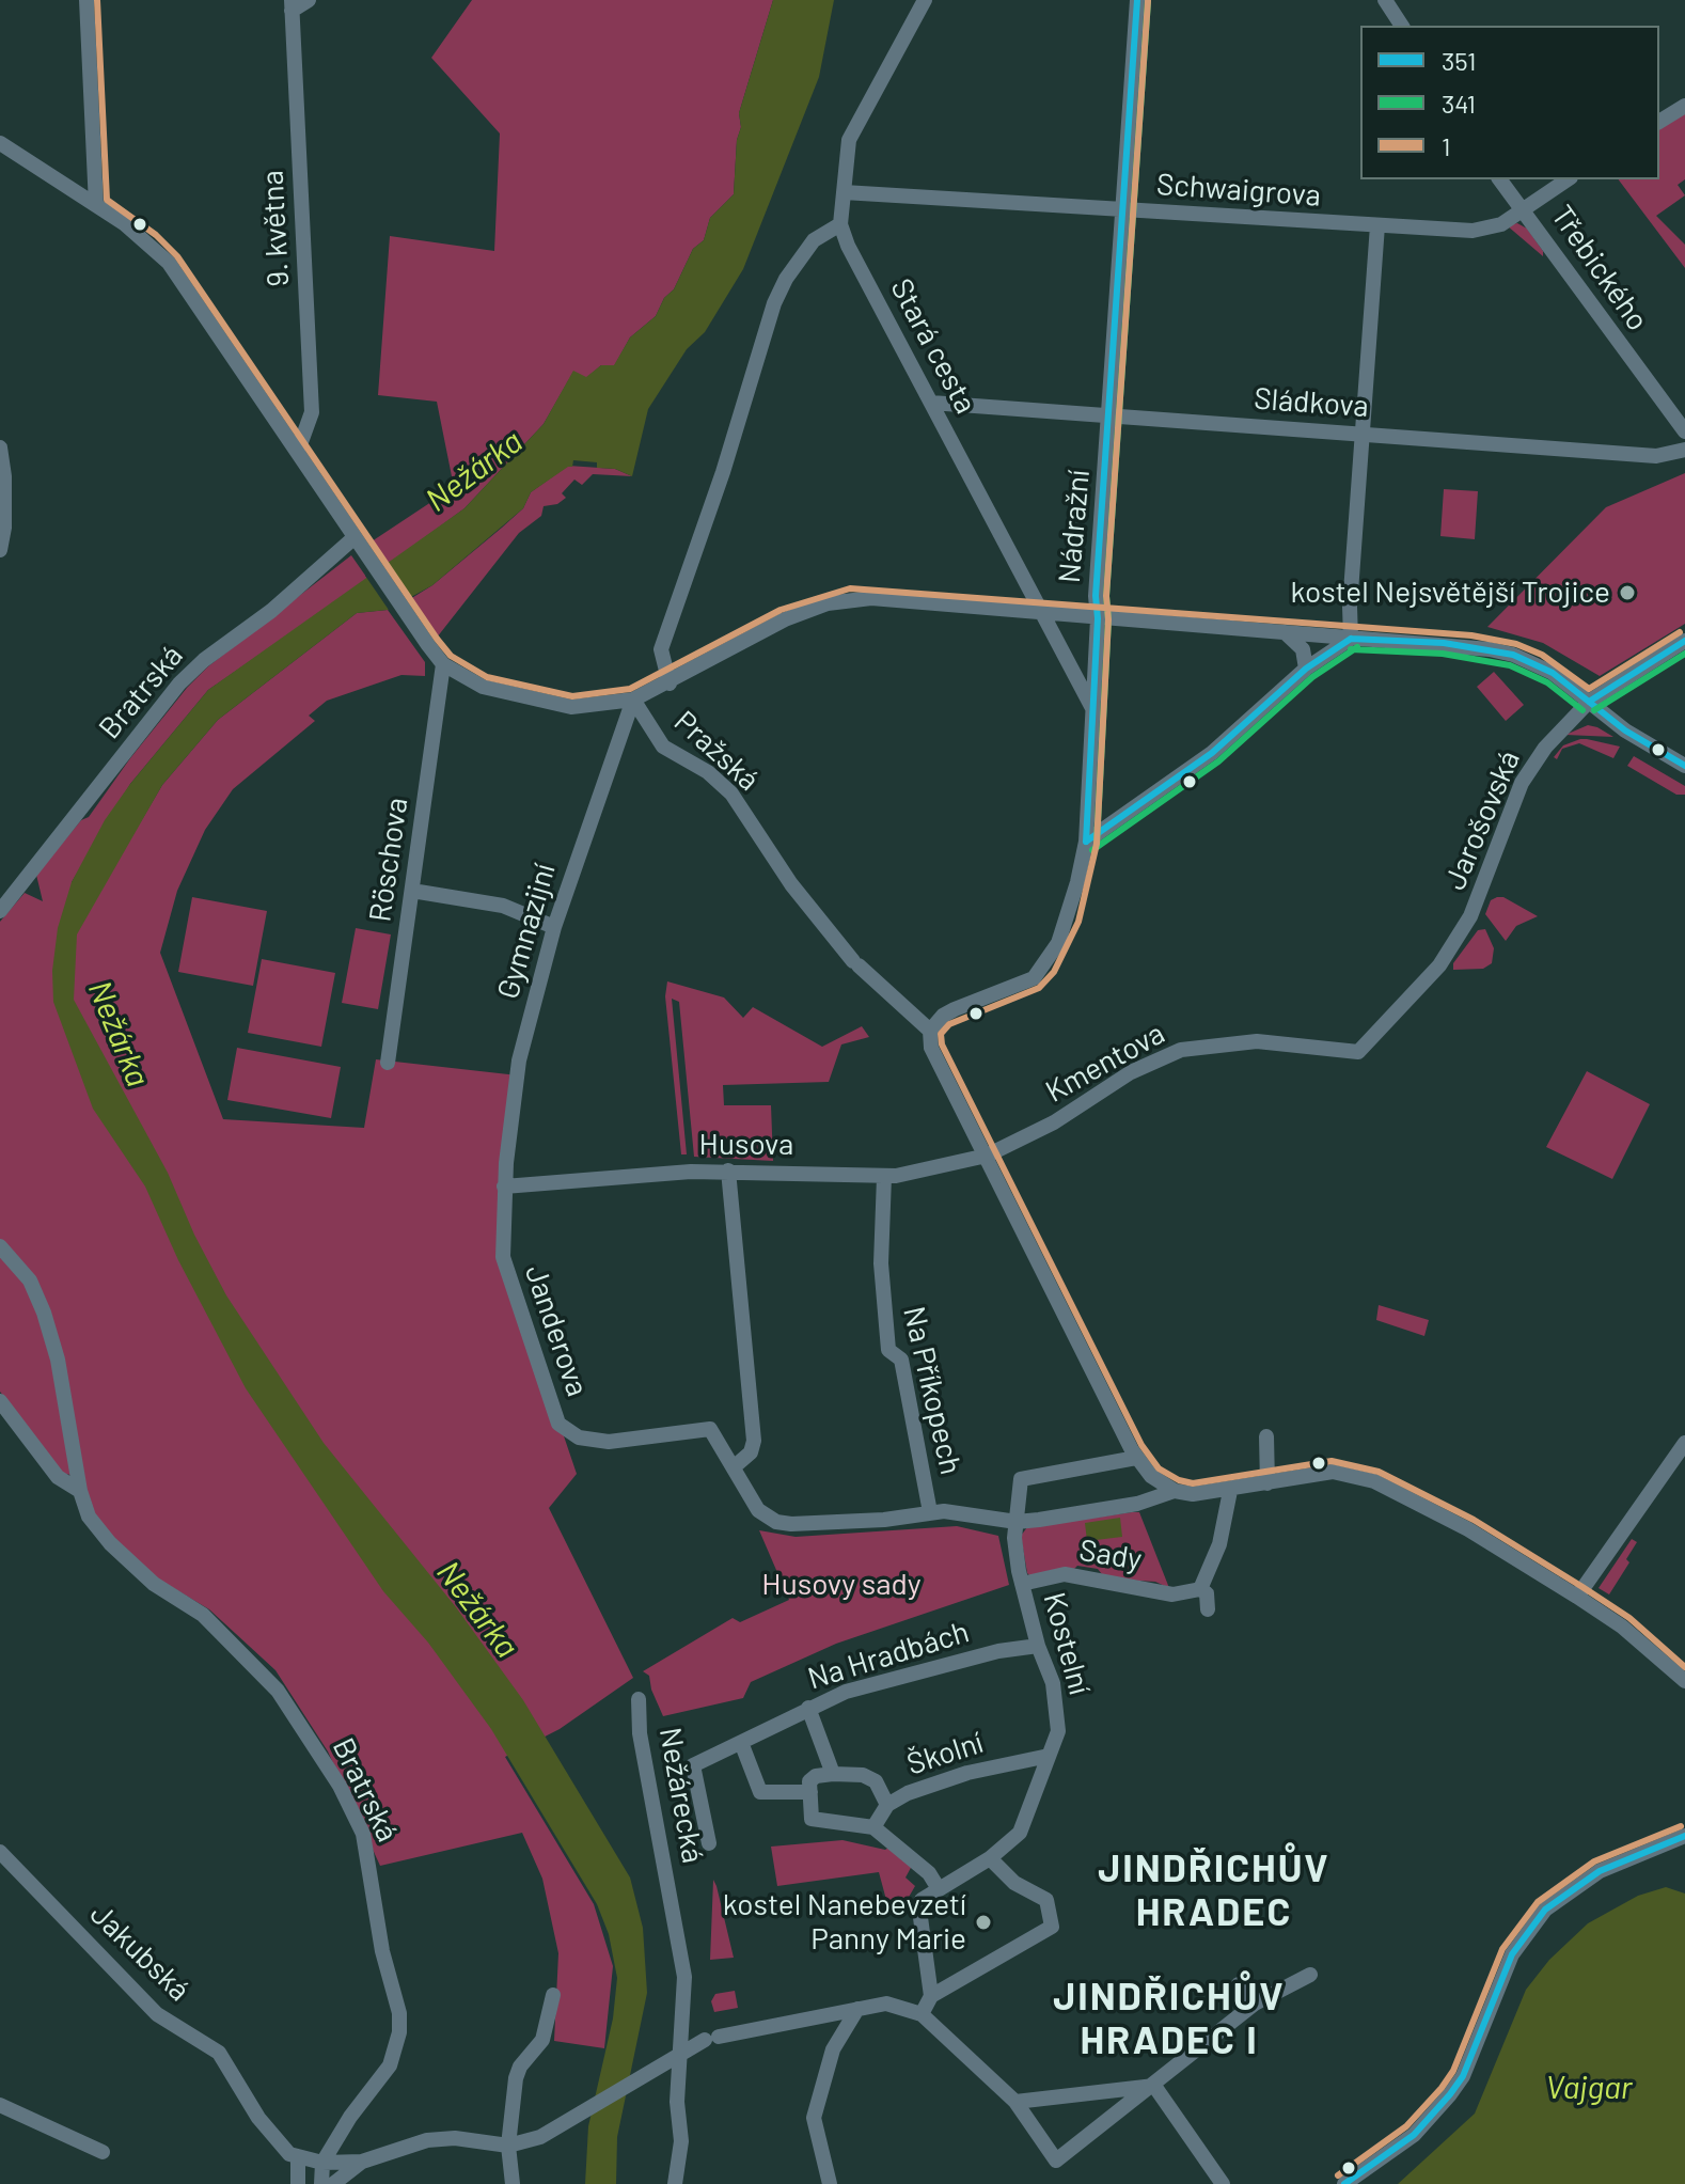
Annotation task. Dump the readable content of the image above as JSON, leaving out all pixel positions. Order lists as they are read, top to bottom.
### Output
{
  "streets": {
    "street": [
      "Schwaigrova",
      "9. května",
      "Třebického",
      "Stará cesta",
      "Sládkova",
      "Nádražní",
      "Bratrská",
      "Pražská",
      "Jarošovská",
      "Röschova",
      "Gymnazijní",
      "Kmentova",
      "Husova",
      "Janderova",
      "Na Příkopech",
      "Sady",
      "Kostelní",
      "Na Hradbách",
      "Školní",
      "Nežárecká",
      "Jakubská"
    ]
  },
  "crossings": [
    ["Schwaigrova", "Třebického"],
    ["Schwaigrova", "Stará cesta"],
    ["Schwaigrova", "Nádražní"],
    ["Stará cesta", "Sládkova"],
    ["Stará cesta", "Nádražní"],
    ["Sládkova", "Nádražní"],
    ["Nádražní", "Pražská"],
    ["Pražská", "Gymnazijní"],
    ["Jarošovská", "Kmentova"],
    ["Gymnazijní", "Husova"],
    ["Gymnazijní", "Janderova"],
    ["Kmentova", "Husova"],
    ["Husova", "Janderova"],
    ["Husova", "Na Příkopech"],
    ["Janderova", "Na Příkopech"],
    ["Sady", "Kostelní"],
    ["Kostelní", "Na Hradbách"],
    ["Kostelní", "Školní"]
  ],
  "districts": ["JINDŘICHŮV HRADEC", "JINDŘICHŮV HRADEC I"],
  "water": ["Nežárka", "Vajgar"],
  "parks": ["Husovy sady"],
  "places": ["kostel Nejsvětější Trojice", "kostel Nanebevzetí Panny Marie"],
  "lines": ["transit line 351", "transit line 1", "transit line 341"],
  "legend": ["351", "341", "1"]
}
